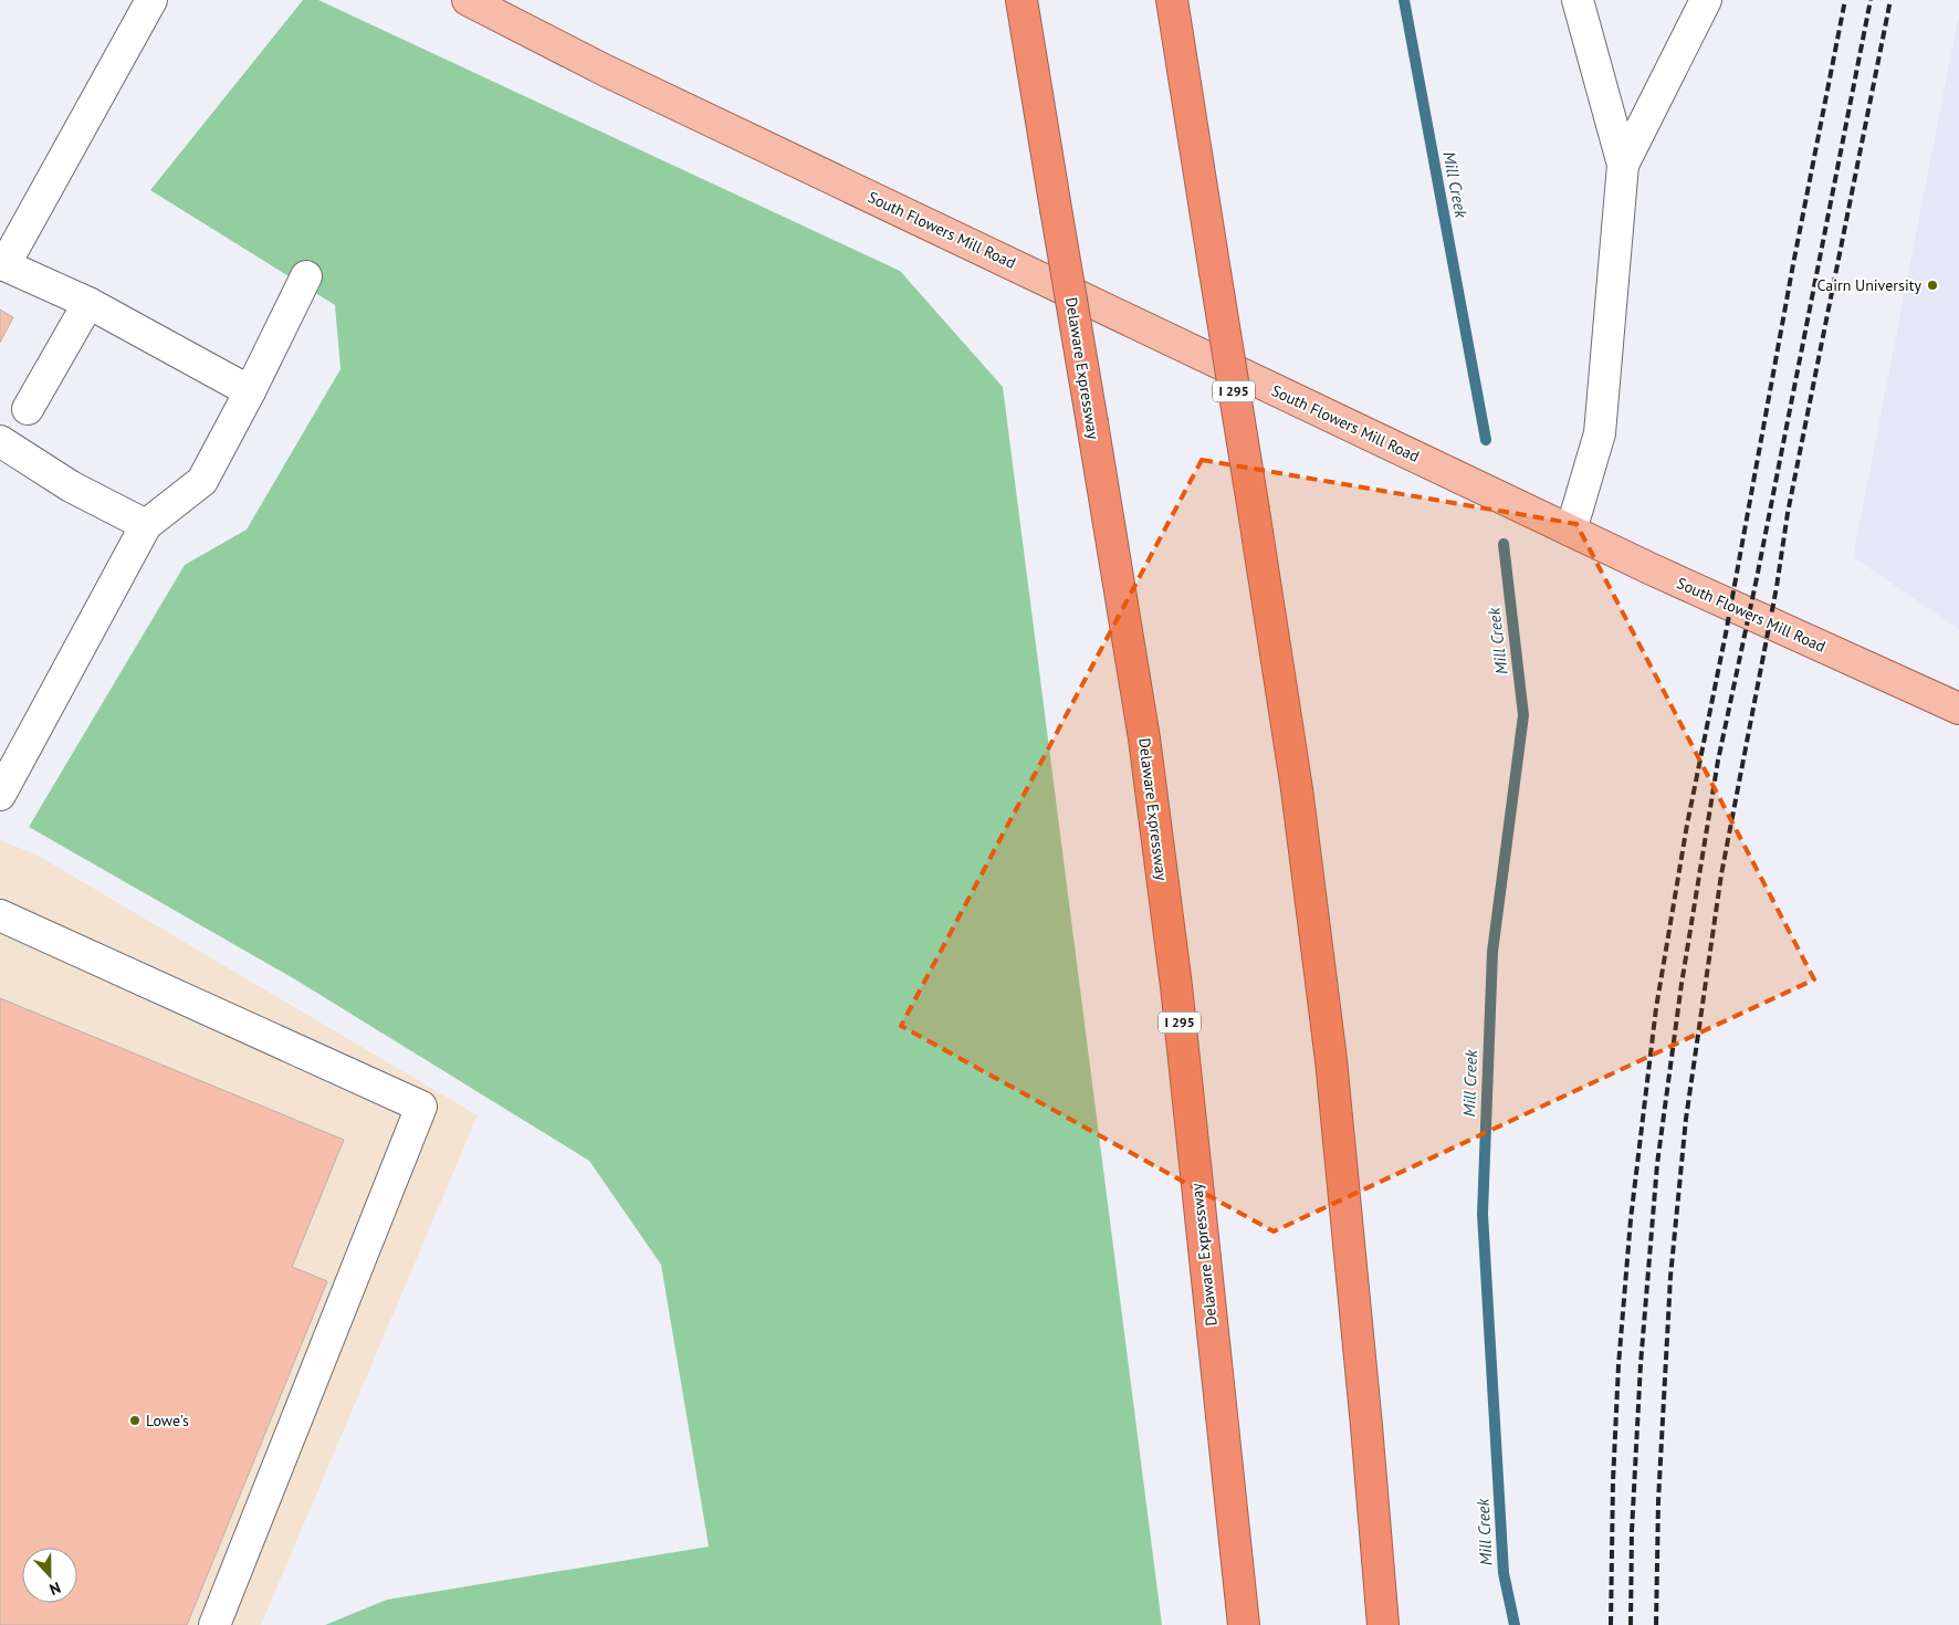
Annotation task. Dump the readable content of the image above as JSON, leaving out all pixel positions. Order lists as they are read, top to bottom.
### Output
{
  "streets": {
    "highway": ["Delaware Expressway", "I 295"],
    "main road": ["South Flowers Mill Road"]
  },
  "water": ["Mill Creek"],
  "places": ["Cairn University", "Lowe's"],
  "north": "bottom"
}
